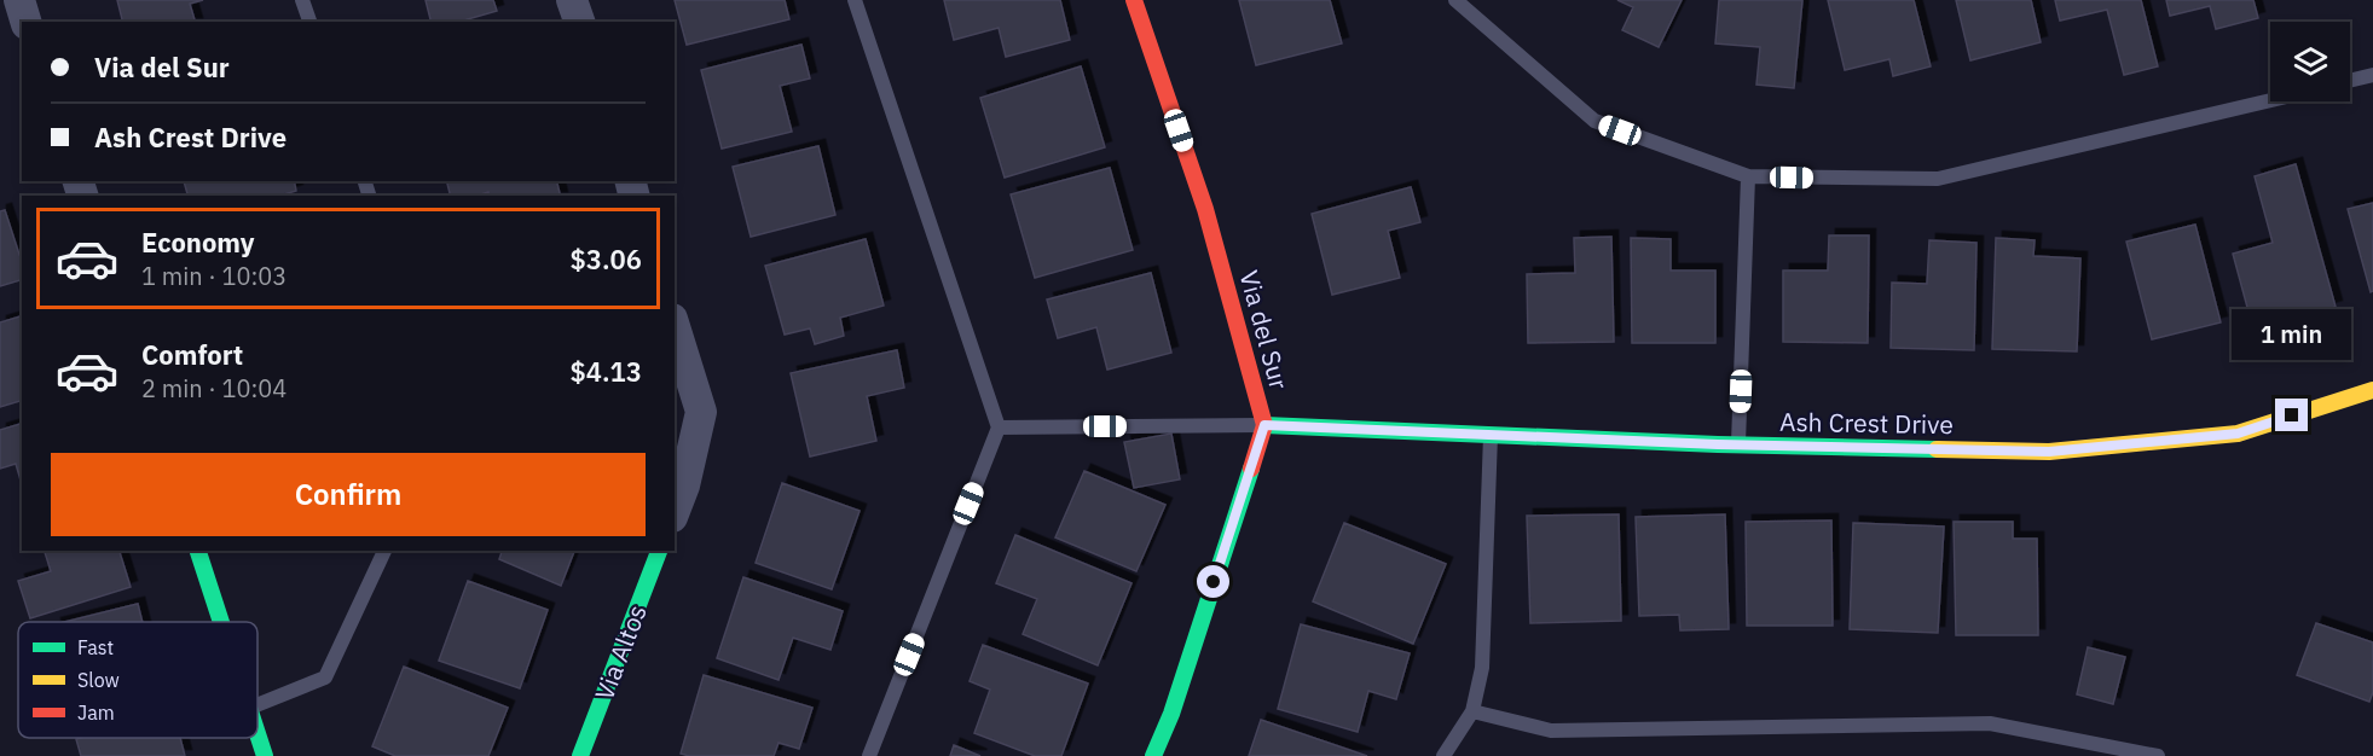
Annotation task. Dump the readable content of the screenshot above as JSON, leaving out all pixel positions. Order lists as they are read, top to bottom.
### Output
{
  "streets": {
    "street": ["Via del Sur", "Ash Crest Drive", "Via Altos"]
  },
  "crossings": [
    ["Via del Sur", "Ash Crest Drive"]
  ],
  "legend": ["Fast", "Slow", "Jam"],
  "page": {
    "banner": ["Via del Sur", "Ash Crest Drive"],
    "list": [
      {
        "name": "Economy",
        "note": "1 min · 10:03",
        "value": "$3.06"
      },
      {
        "name": "Comfort",
        "note": "2 min · 10:04",
        "value": "$4.13"
      }
    ],
    "bubble": "1 min",
    "buttons": "Confirm"
  }
}
